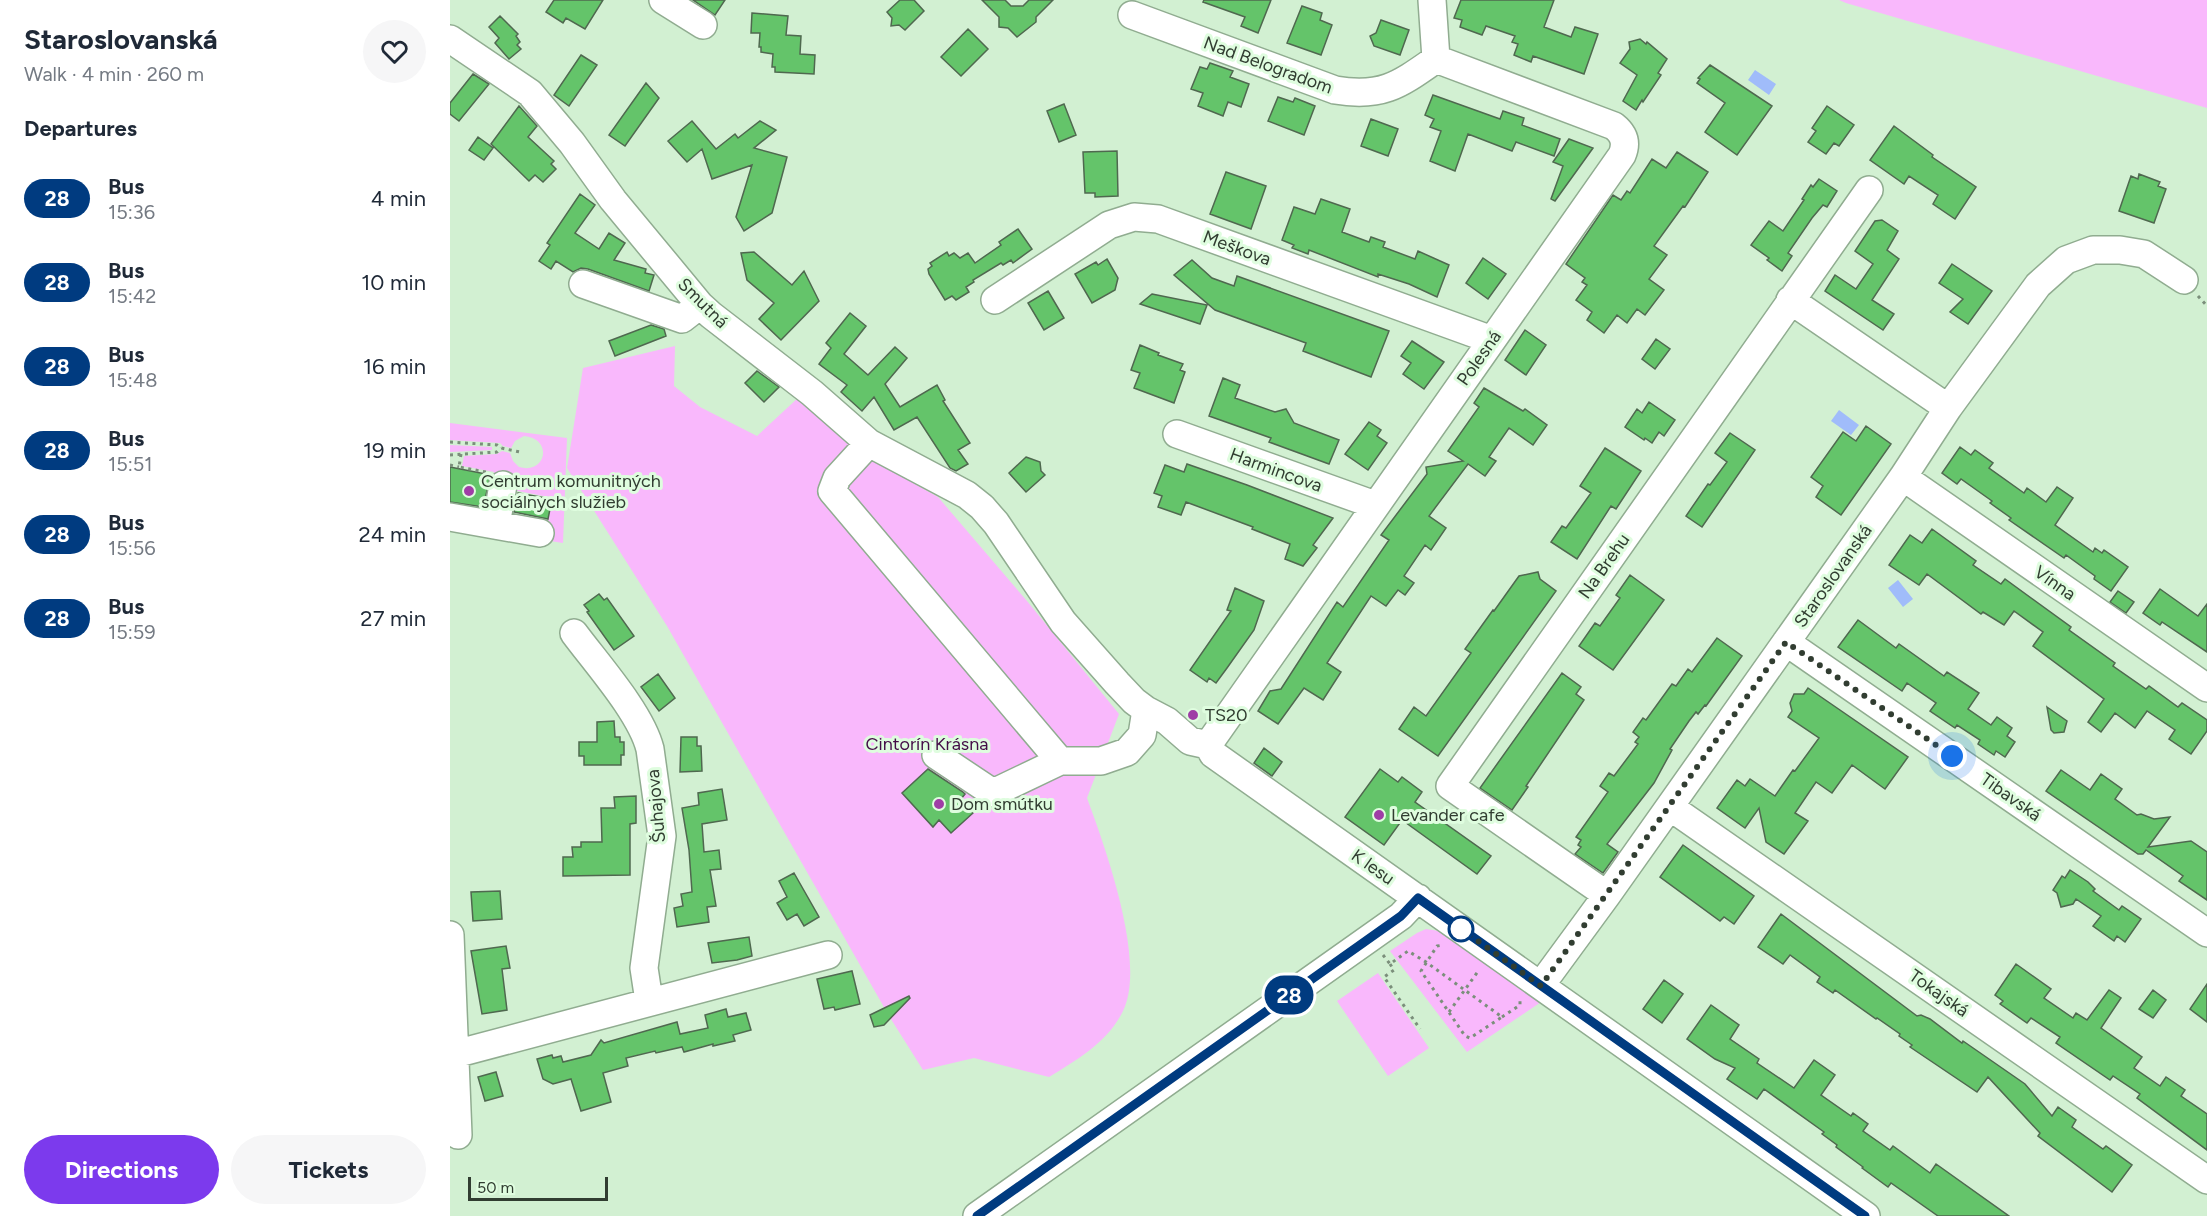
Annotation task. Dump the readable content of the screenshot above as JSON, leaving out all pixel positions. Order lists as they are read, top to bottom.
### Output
{
  "streets": {
    "street": [
      "Nad Belogradom",
      "Meškova",
      "Smutná",
      "Polesná",
      "Harmincova",
      "Na Brehu",
      "Staroslovanská",
      "Vínna",
      "Tibavská",
      "Šuhajova",
      "K lesu",
      "Tokajská"
    ]
  },
  "crossings": [
    ["Nad Belogradom", "Polesná"],
    ["Meškova", "Polesná"],
    ["Smutná", "Polesná"],
    ["Smutná", "K lesu"],
    ["Polesná", "Harmincova"],
    ["Polesná", "K lesu"],
    ["Na Brehu", "Staroslovanská"],
    ["Staroslovanská", "Vínna"],
    ["Staroslovanská", "Tibavská"],
    ["Staroslovanská", "K lesu"],
    ["Staroslovanská", "Tokajská"]
  ],
  "parks": ["Cintorín Krásna"],
  "places": [
    "Centrum komunitných sociálnych služieb",
    "TS20",
    "Dom smútku",
    "Levander cafe"
  ],
  "lines": ["bus line 28"],
  "scale_bar": "50 m",
  "page": {
    "heading": [
      ["Staroslovanská", "Walk · 4 min · 260 m"],
      "Departures"
    ],
    "on_map": "28",
    "list": [
      {
        "mark": "28",
        "name": "Bus",
        "note": "15:36",
        "value": "4 min"
      },
      {
        "mark": "28",
        "name": "Bus",
        "note": "15:42",
        "value": "10 min"
      },
      {
        "mark": "28",
        "name": "Bus",
        "note": "15:48",
        "value": "16 min"
      },
      {
        "mark": "28",
        "name": "Bus",
        "note": "15:51",
        "value": "19 min"
      },
      {
        "mark": "28",
        "name": "Bus",
        "note": "15:56",
        "value": "24 min"
      },
      {
        "mark": "28",
        "name": "Bus",
        "note": "15:59",
        "value": "27 min"
      }
    ],
    "buttons": ["Directions", "Tickets"],
    "scale": "50 m"
  }
}
